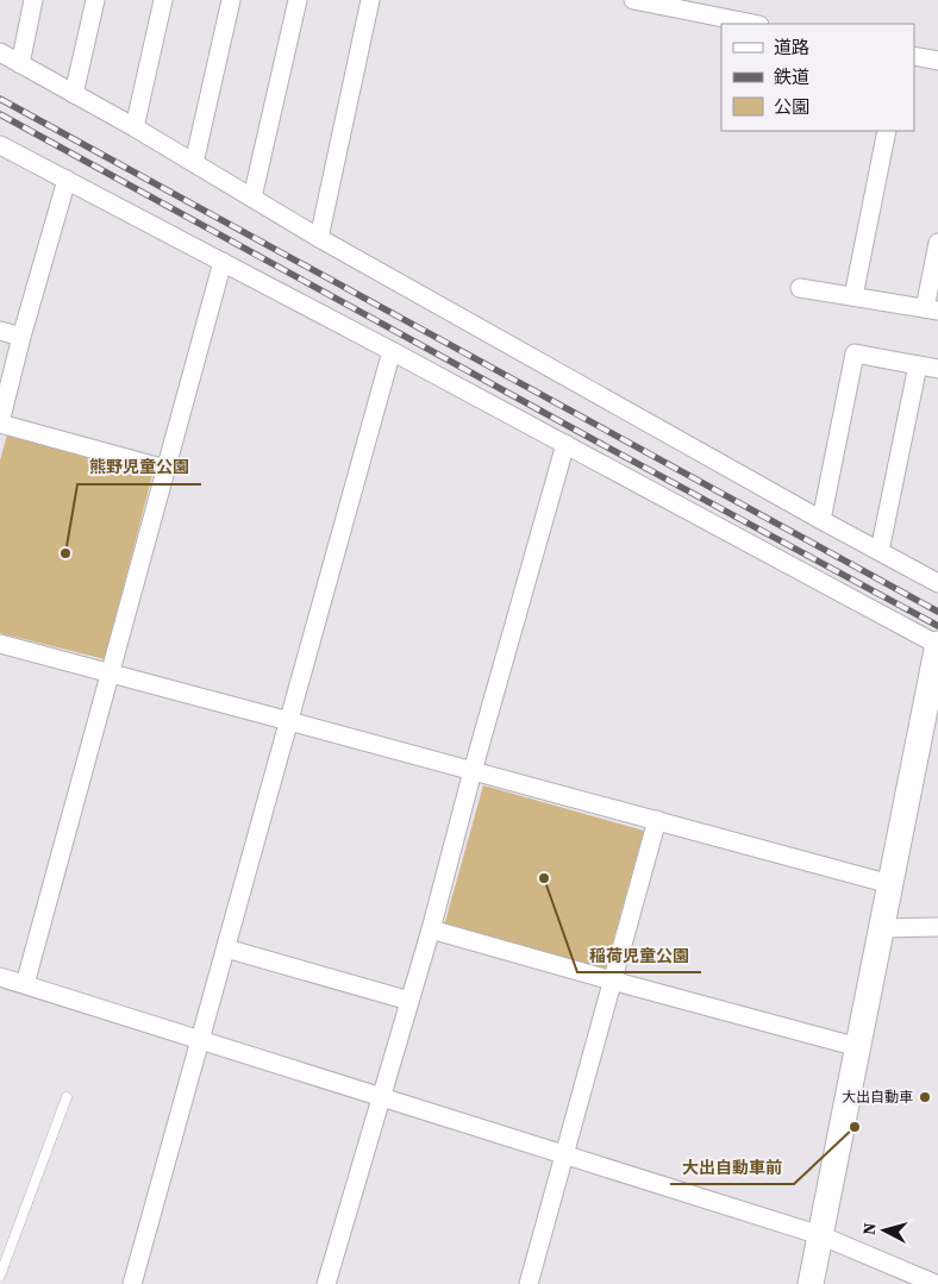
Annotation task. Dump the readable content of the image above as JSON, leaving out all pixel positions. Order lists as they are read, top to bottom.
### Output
{
  "places": [
    "熊野児童公園",
    "稲荷児童公園",
    "大出自動車",
    "大出自動車前"
  ],
  "legend": ["道路", "鉄道", "公園"],
  "north": "left"
}
